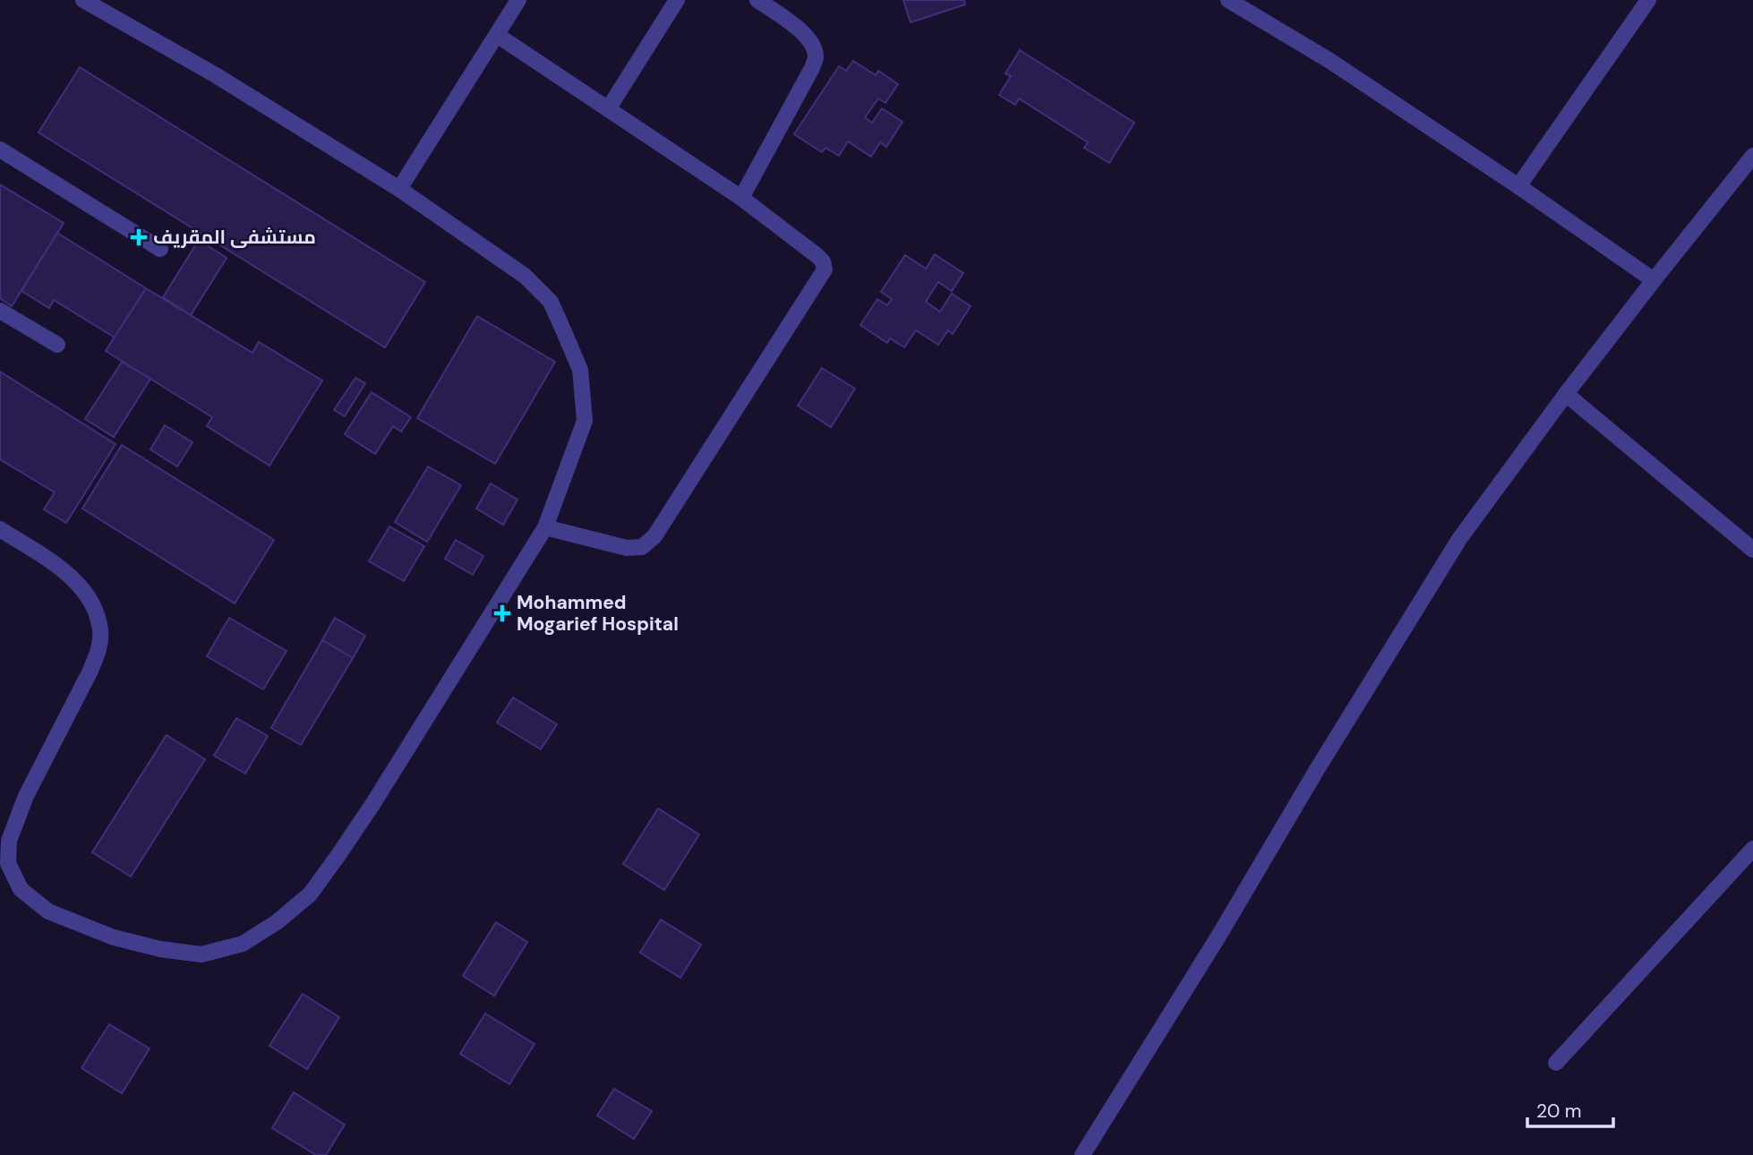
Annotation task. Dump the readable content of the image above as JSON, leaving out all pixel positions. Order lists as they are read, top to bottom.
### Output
{
  "places": {
    "health": ["مستشفى المقريف", "Mohammed Mogarief Hospital"]
  },
  "scale_bar": "20 m"
}
